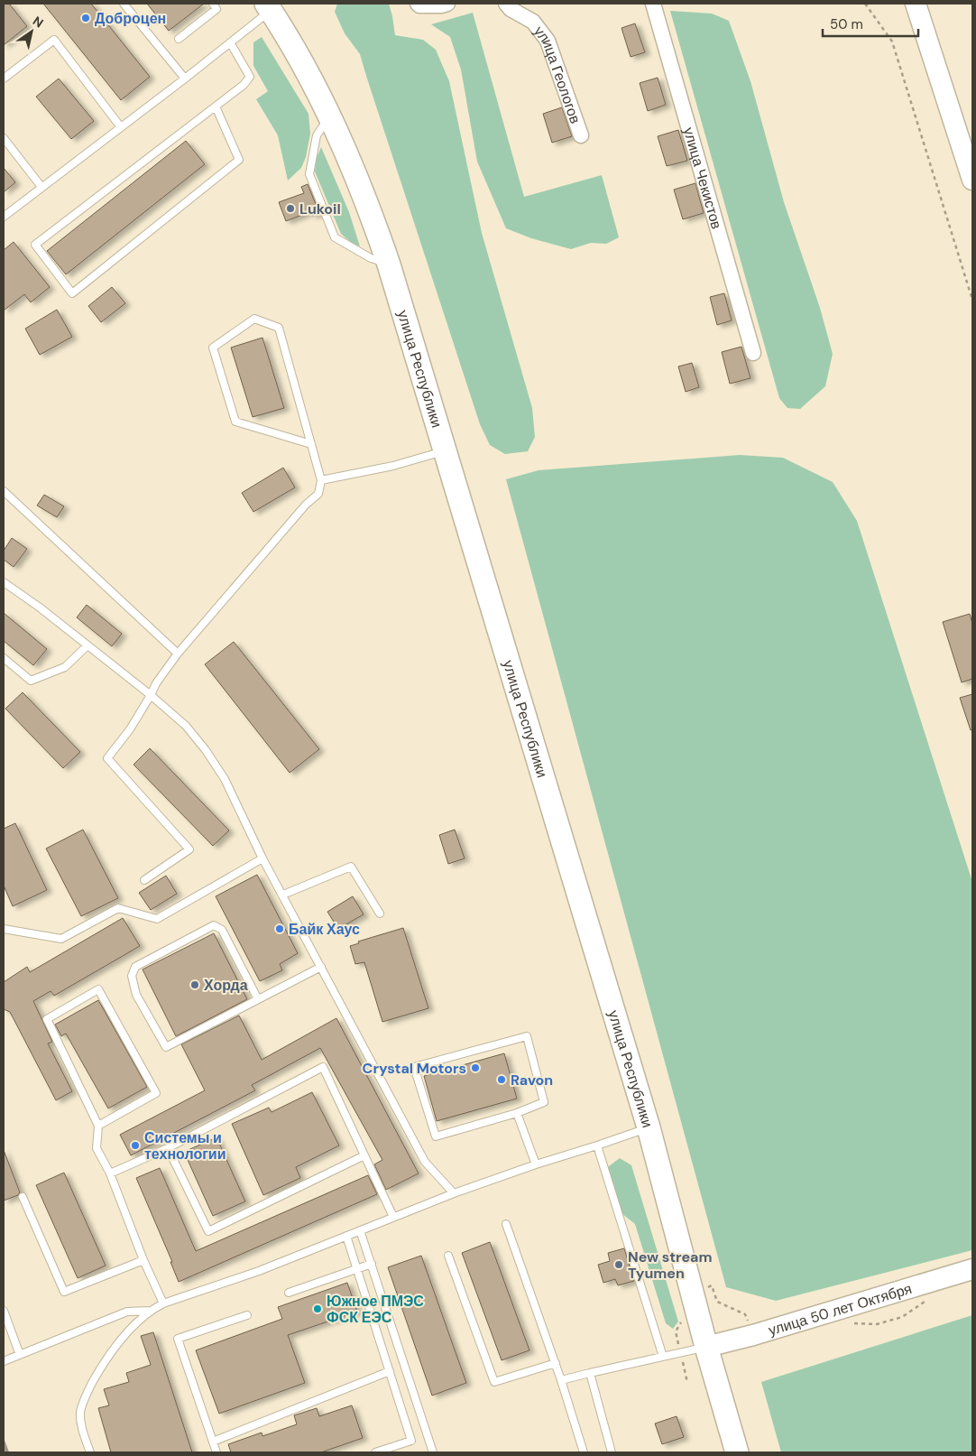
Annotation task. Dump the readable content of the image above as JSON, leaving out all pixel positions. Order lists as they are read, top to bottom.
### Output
{
  "streets": {
    "main road": ["улица Республики", "улица 50 лет Октября"],
    "street": ["улица Геологов", "улица Чекистов"]
  },
  "crossings": [
    ["улица Республики", "улица 50 лет Октября"]
  ],
  "places": [
    "Доброцен",
    "Lukoil",
    "Байк Хаус",
    "Хорда",
    "Crystal Motors",
    "Ravon",
    "Системы и технологии",
    "New stream Tyumen",
    "Южное ПМЭС ФСК ЕЭС"
  ],
  "scale_bar": "50 m",
  "north": "top right"
}
